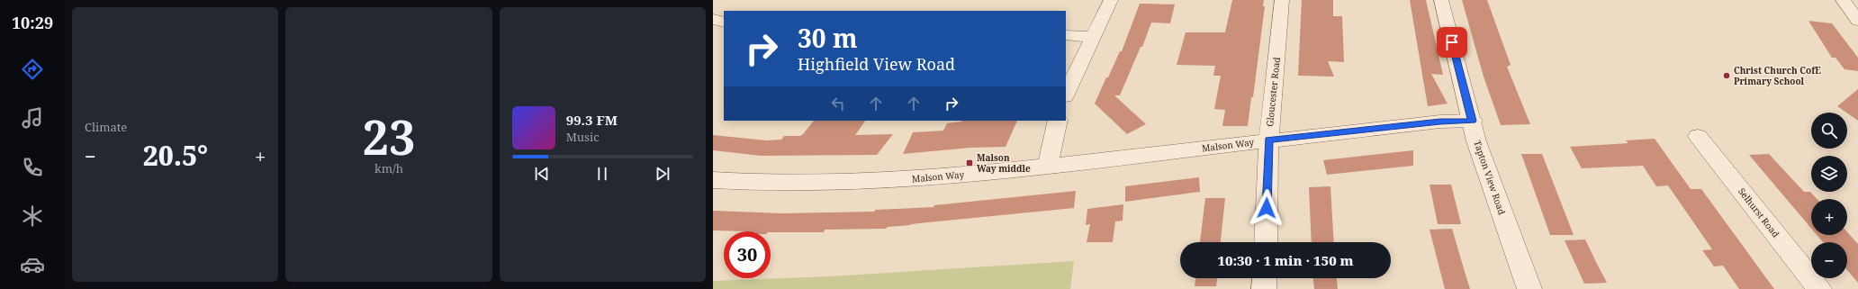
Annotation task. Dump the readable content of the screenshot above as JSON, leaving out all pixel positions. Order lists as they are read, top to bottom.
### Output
{
  "streets": {
    "street": [
      "Gloucester Road",
      "Malson Way",
      "Tapton View Road",
      "Selhurst Road"
    ]
  },
  "crossings": [
    ["Gloucester Road", "Malson Way"],
    ["Malson Way", "Tapton View Road"]
  ],
  "places": {
    "other": ["Christ Church CofE Primary School"],
    "transit": ["Malson Way middle"]
  },
  "page": {
    "tabs": "10:29",
    "tile": [
      "Climate",
      ["23", "km/h"]
    ],
    "turn": ["30 m", "Highfield View Road"],
    "song": ["99.3 FM", "Music"],
    "map_buttons": ["+", "−"],
    "heat": ["−", "20.5°", "+"],
    "limit": "30",
    "trip": "10:30 · 1 min · 150 m"
  }
}
